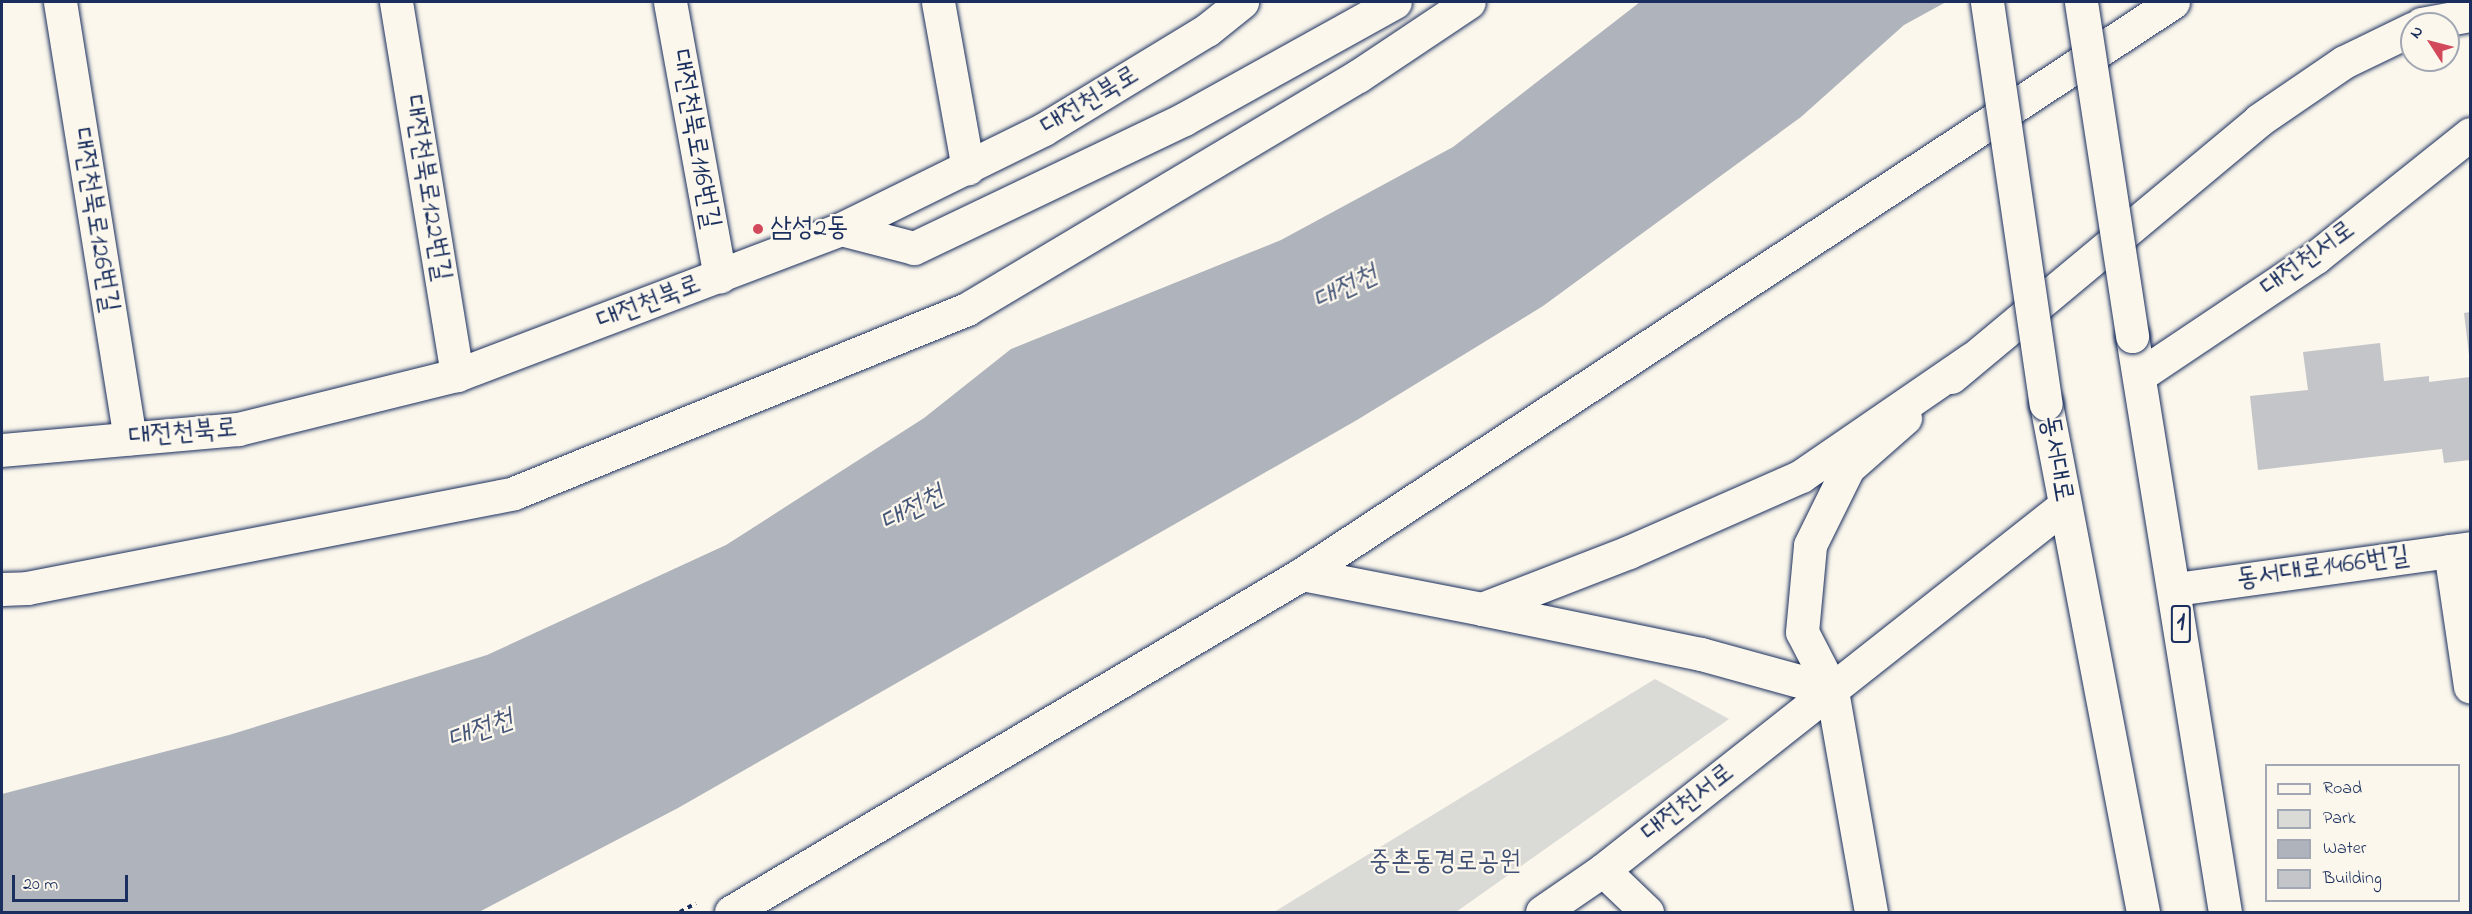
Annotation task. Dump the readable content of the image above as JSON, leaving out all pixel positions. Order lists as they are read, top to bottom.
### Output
{
  "streets": {
    "main road": [
      "대전천북로",
      "대전천북로116번길",
      "대전천북로122번길",
      "대전천북로126번길",
      "대전천서로",
      "동서대로",
      "동서대로1466번길",
      "1"
    ]
  },
  "crossings": [
    ["대전천북로", "대전천북로116번길"],
    ["대전천북로", "대전천북로122번길"],
    ["대전천북로", "대전천북로126번길"],
    ["대전천서로", "동서대로"],
    ["대전천서로", "1"],
    ["동서대로1466번길", "1"]
  ],
  "water": ["대전천"],
  "parks": ["중촌동경로공원"],
  "places": ["삼성2동"],
  "legend": [
    "Road",
    "Park",
    "Water",
    "Building"
  ],
  "scale_bar": "20 m",
  "north": "top left"
}
